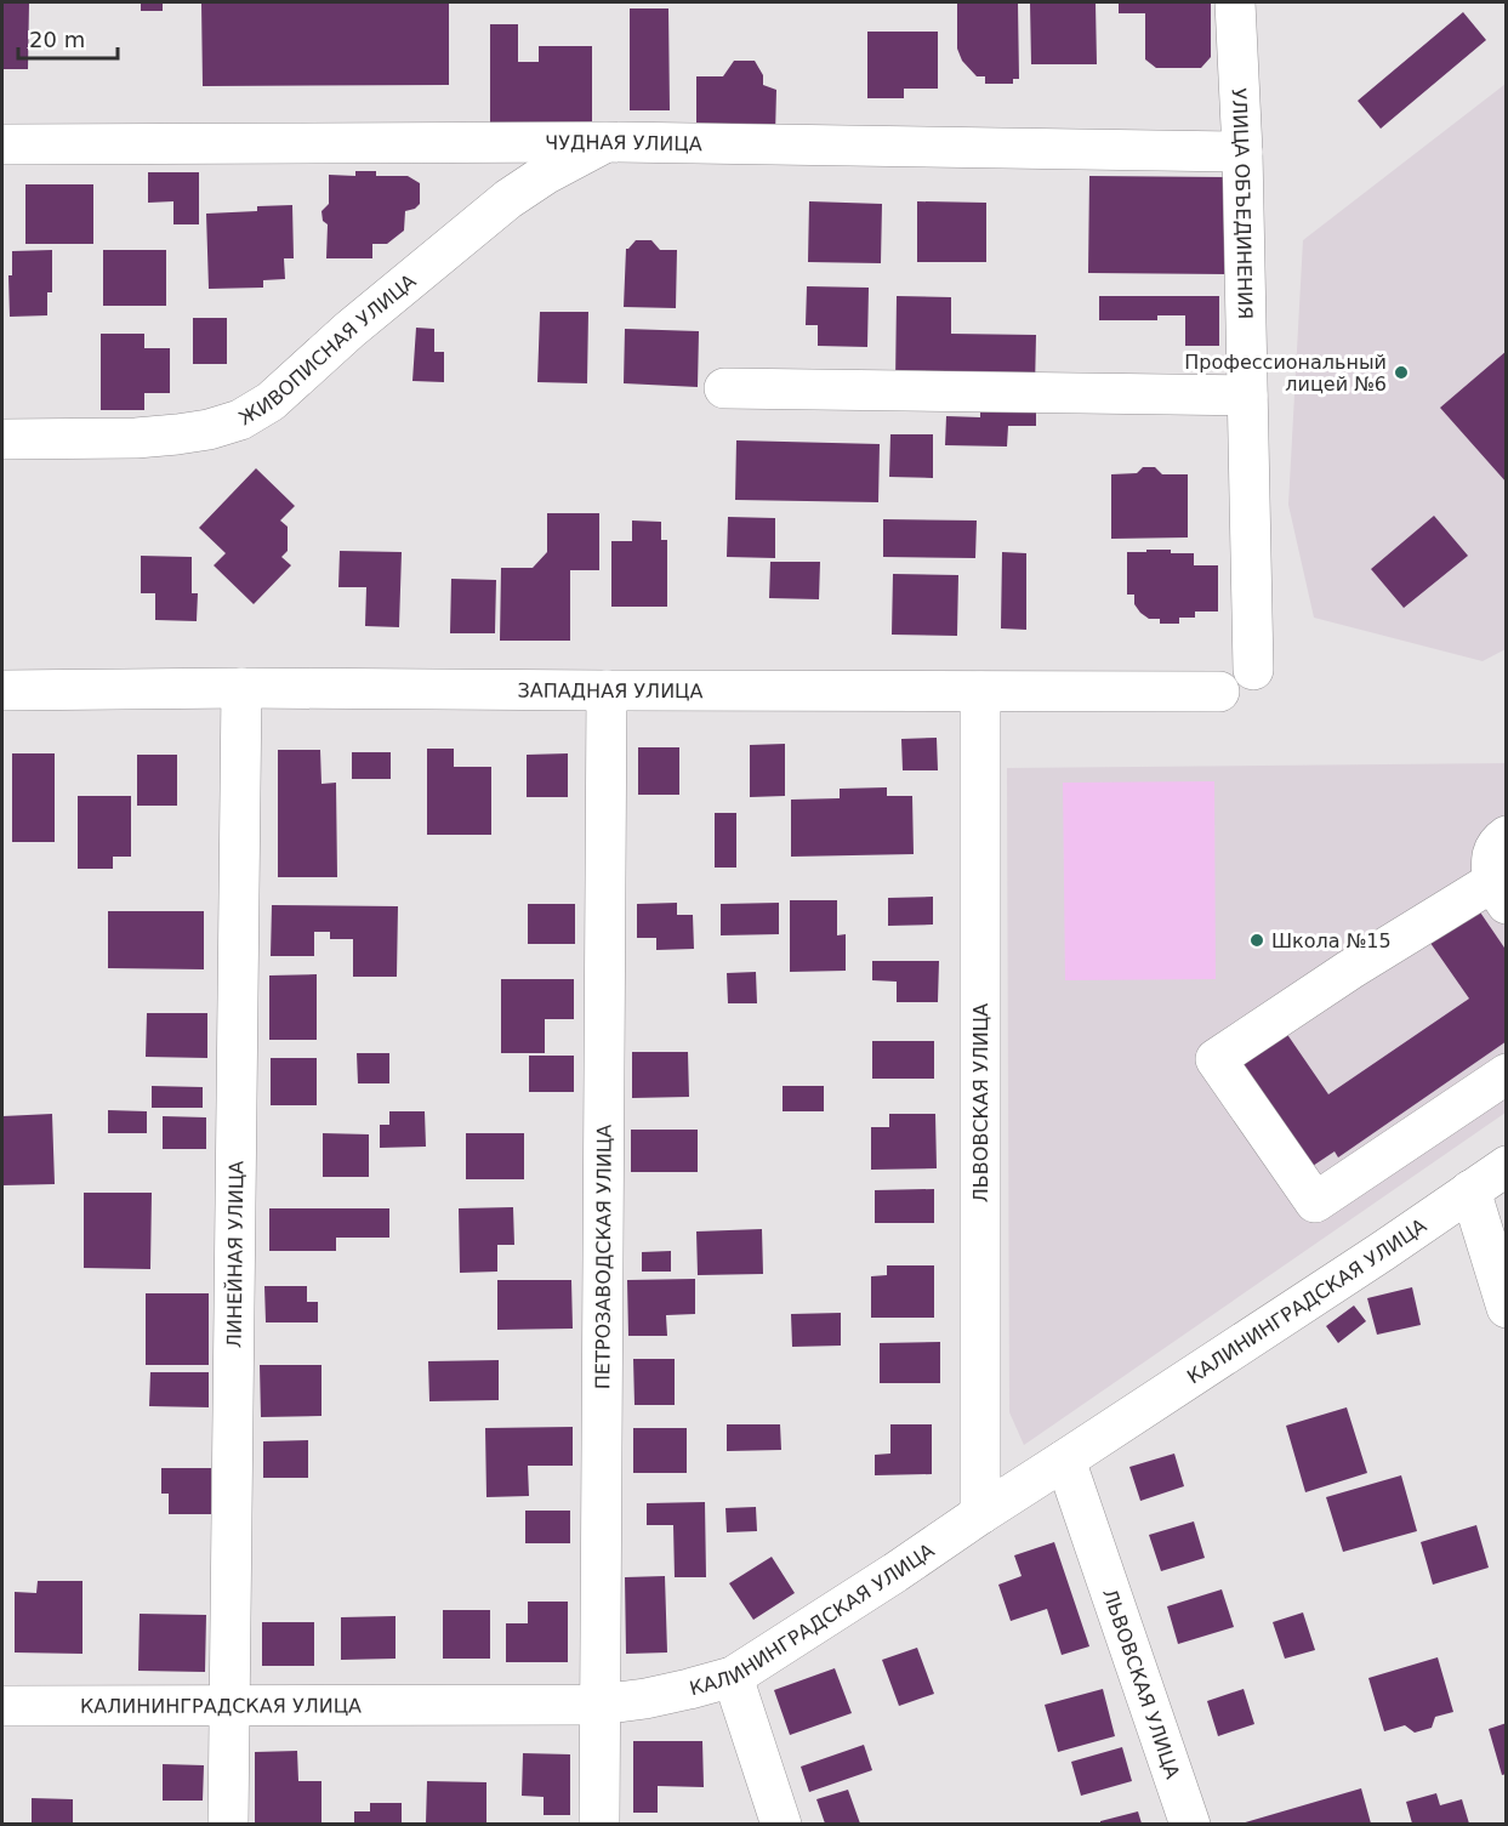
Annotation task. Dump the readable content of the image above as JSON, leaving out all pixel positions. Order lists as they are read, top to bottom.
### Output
{
  "streets": {
    "street": [
      "ЧУДНАЯ УЛИЦА",
      "УЛИЦА ОБЪЕДИНЕНИЯ",
      "ЖИВОПИСНАЯ УЛИЦА",
      "ЗАПАДНАЯ УЛИЦА",
      "ЛЬВОВСКАЯ УЛИЦА",
      "ЛИНЕЙНАЯ УЛИЦА",
      "ПЕТРОЗАВОДСКАЯ УЛИЦА",
      "КАЛИНИНГРАДСКАЯ УЛИЦА"
    ]
  },
  "crossings": [
    ["ЧУДНАЯ УЛИЦА", "УЛИЦА ОБЪЕДИНЕНИЯ"],
    ["ЧУДНАЯ УЛИЦА", "ЖИВОПИСНАЯ УЛИЦА"],
    ["ЗАПАДНАЯ УЛИЦА", "ЛЬВОВСКАЯ УЛИЦА"],
    ["ЗАПАДНАЯ УЛИЦА", "ЛИНЕЙНАЯ УЛИЦА"],
    ["ЗАПАДНАЯ УЛИЦА", "ПЕТРОЗАВОДСКАЯ УЛИЦА"],
    ["ЛЬВОВСКАЯ УЛИЦА", "КАЛИНИНГРАДСКАЯ УЛИЦА"],
    ["ЛИНЕЙНАЯ УЛИЦА", "КАЛИНИНГРАДСКАЯ УЛИЦА"],
    ["ПЕТРОЗАВОДСКАЯ УЛИЦА", "КАЛИНИНГРАДСКАЯ УЛИЦА"]
  ],
  "places": ["Профессиональный лицей №6", "Школа №15"],
  "scale_bar": "20 m"
}
